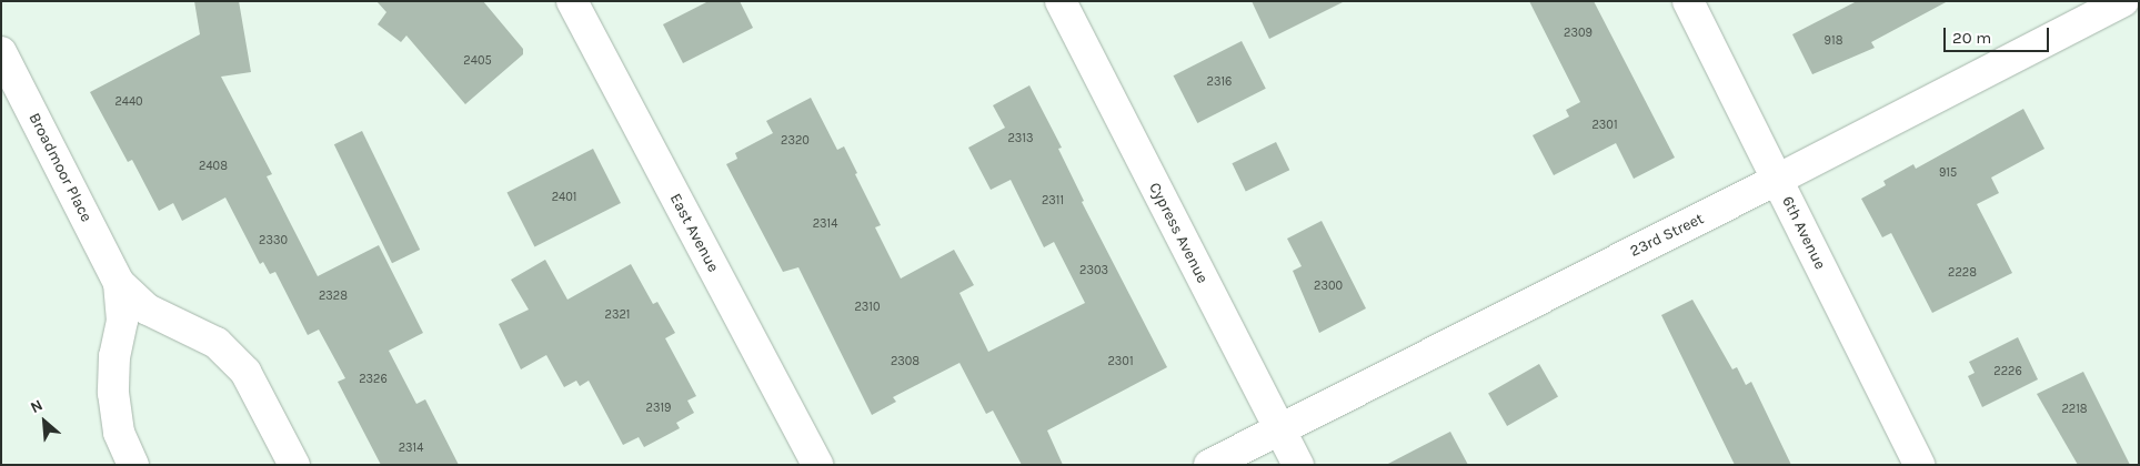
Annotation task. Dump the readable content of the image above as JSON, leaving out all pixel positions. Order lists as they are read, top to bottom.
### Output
{
  "streets": {
    "street": [
      "Broadmoor Place",
      "East Avenue",
      "Cypress Avenue",
      "6th Avenue",
      "23rd Street"
    ]
  },
  "crossings": [
    ["Cypress Avenue", "23rd Street"],
    ["6th Avenue", "23rd Street"]
  ],
  "house_numbers": [
    "2309",
    "918",
    "2405",
    "2316",
    "2440",
    "2301",
    "2313",
    "2320",
    "2408",
    "915",
    "2401",
    "2311",
    "2314",
    "2330",
    "2303",
    "2228",
    "2300",
    "2328",
    "2310",
    "2321",
    "2308",
    "2301",
    "2226",
    "2326",
    "2319",
    "2218",
    "2314"
  ],
  "scale_bar": "20 m",
  "north": "top left"
}
